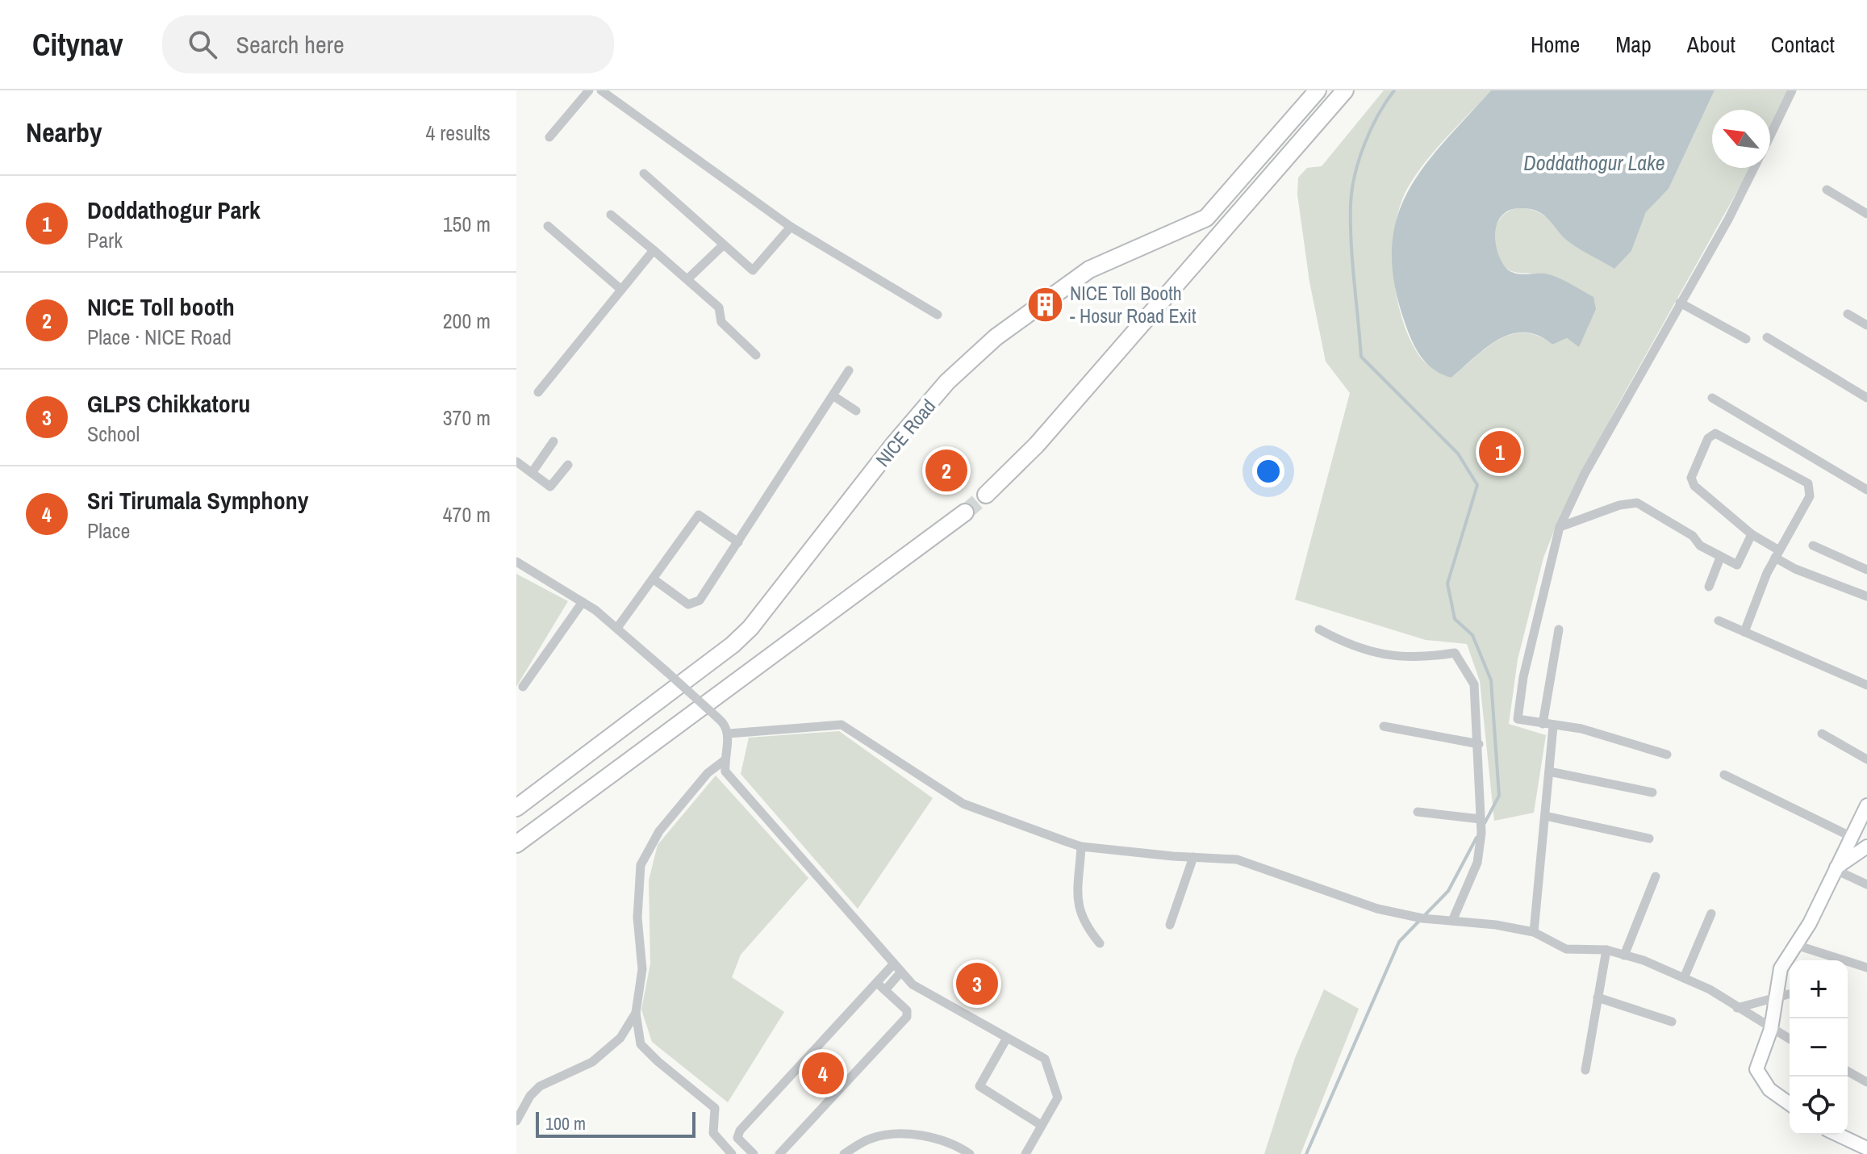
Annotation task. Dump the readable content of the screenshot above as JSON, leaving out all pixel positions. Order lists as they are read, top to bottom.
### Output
{
  "streets": {
    "highway": ["NICE Road"]
  },
  "water": ["Doddathogur Lake"],
  "places": {
    "building": ["NICE Toll Booth - Hosur Road Exit"]
  },
  "scale_bar": "100 m",
  "north": "top left",
  "page": {
    "header": "Citynav",
    "search": "Search here",
    "nav": [
      "Home",
      "Map",
      "About",
      "Contact"
    ],
    "heading": ["Nearby", "4 results"],
    "list": [
      {
        "mark": "1",
        "name": "Doddathogur Park",
        "note": "Park",
        "value": "150 m"
      },
      {
        "mark": "2",
        "name": "NICE Toll booth",
        "note": "Place · NICE Road",
        "value": "200 m"
      },
      {
        "mark": "3",
        "name": "GLPS Chikkatoru",
        "note": "School",
        "value": "370 m"
      },
      {
        "mark": "4",
        "name": "Sri Tirumala Symphony",
        "note": "Place",
        "value": "470 m"
      }
    ],
    "pins": [
      "1",
      "2",
      "3",
      "4"
    ],
    "map_buttons": ["+", "−"],
    "scale": "100 m"
  }
}
